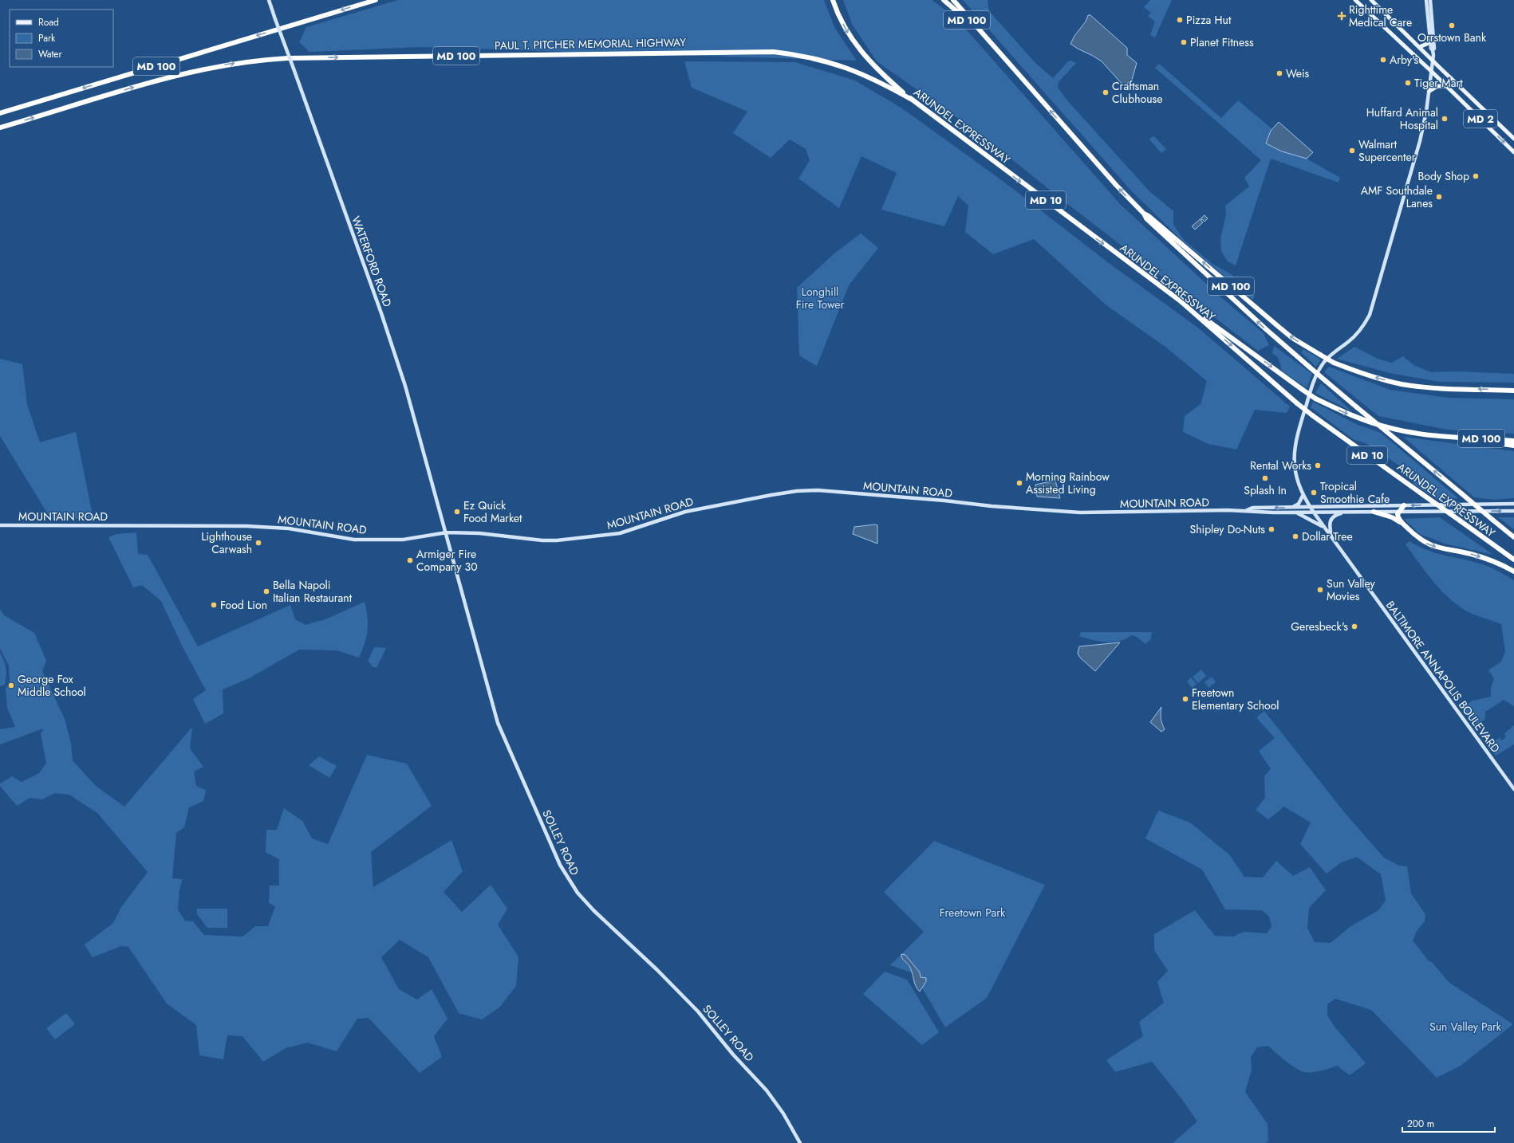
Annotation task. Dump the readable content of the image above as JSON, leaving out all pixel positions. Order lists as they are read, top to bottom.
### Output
{
  "streets": {
    "highway": [
      "MD 100",
      "PAUL T. PITCHER MEMORIAL HIGHWAY",
      "ARUNDEL EXPRESSWAY",
      "MD 10"
    ],
    "main road": [
      "MD 2",
      "WATERFORD ROAD",
      "MOUNTAIN ROAD",
      "BALTIMORE ANNAPOLIS BOULEVARD",
      "SOLLEY ROAD"
    ]
  },
  "crossings": [
    ["MD 100", "ARUNDEL EXPRESSWAY"],
    ["PAUL T. PITCHER MEMORIAL HIGHWAY", "ARUNDEL EXPRESSWAY"],
    ["MD 2", "BALTIMORE ANNAPOLIS BOULEVARD"],
    ["WATERFORD ROAD", "MOUNTAIN ROAD"],
    ["WATERFORD ROAD", "SOLLEY ROAD"],
    ["MOUNTAIN ROAD", "BALTIMORE ANNAPOLIS BOULEVARD"],
    ["MOUNTAIN ROAD", "SOLLEY ROAD"]
  ],
  "parks": ["Longhill Fire Tower", "Freetown Park", "Sun Valley Park"],
  "places": {
    "health": ["Righttime Medical Care"],
    "other": [
      "Pizza Hut",
      "Orrstown Bank",
      "Planet Fitness",
      "Arby's",
      "Weis",
      "Tiger Mart",
      "Craftsman Clubhouse",
      "Huffard Animal Hospital",
      "Walmart Supercenter",
      "Body Shop",
      "AMF Southdale Lanes",
      "Rental Works",
      "Splash In",
      "Morning Rainbow Assisted Living",
      "Tropical Smoothie Cafe",
      "Ez Quick Food Market",
      "Shipley Do-Nuts",
      "Dollar Tree",
      "Lighthouse Carwash",
      "Armiger Fire Company 30",
      "Sun Valley Movies",
      "Bella Napoli Italian Restaurant",
      "Food Lion",
      "Geresbeck's",
      "George Fox Middle School",
      "Freetown Elementary School"
    ]
  },
  "legend": ["Road", "Park", "Water"],
  "scale_bar": "200 m"
}
